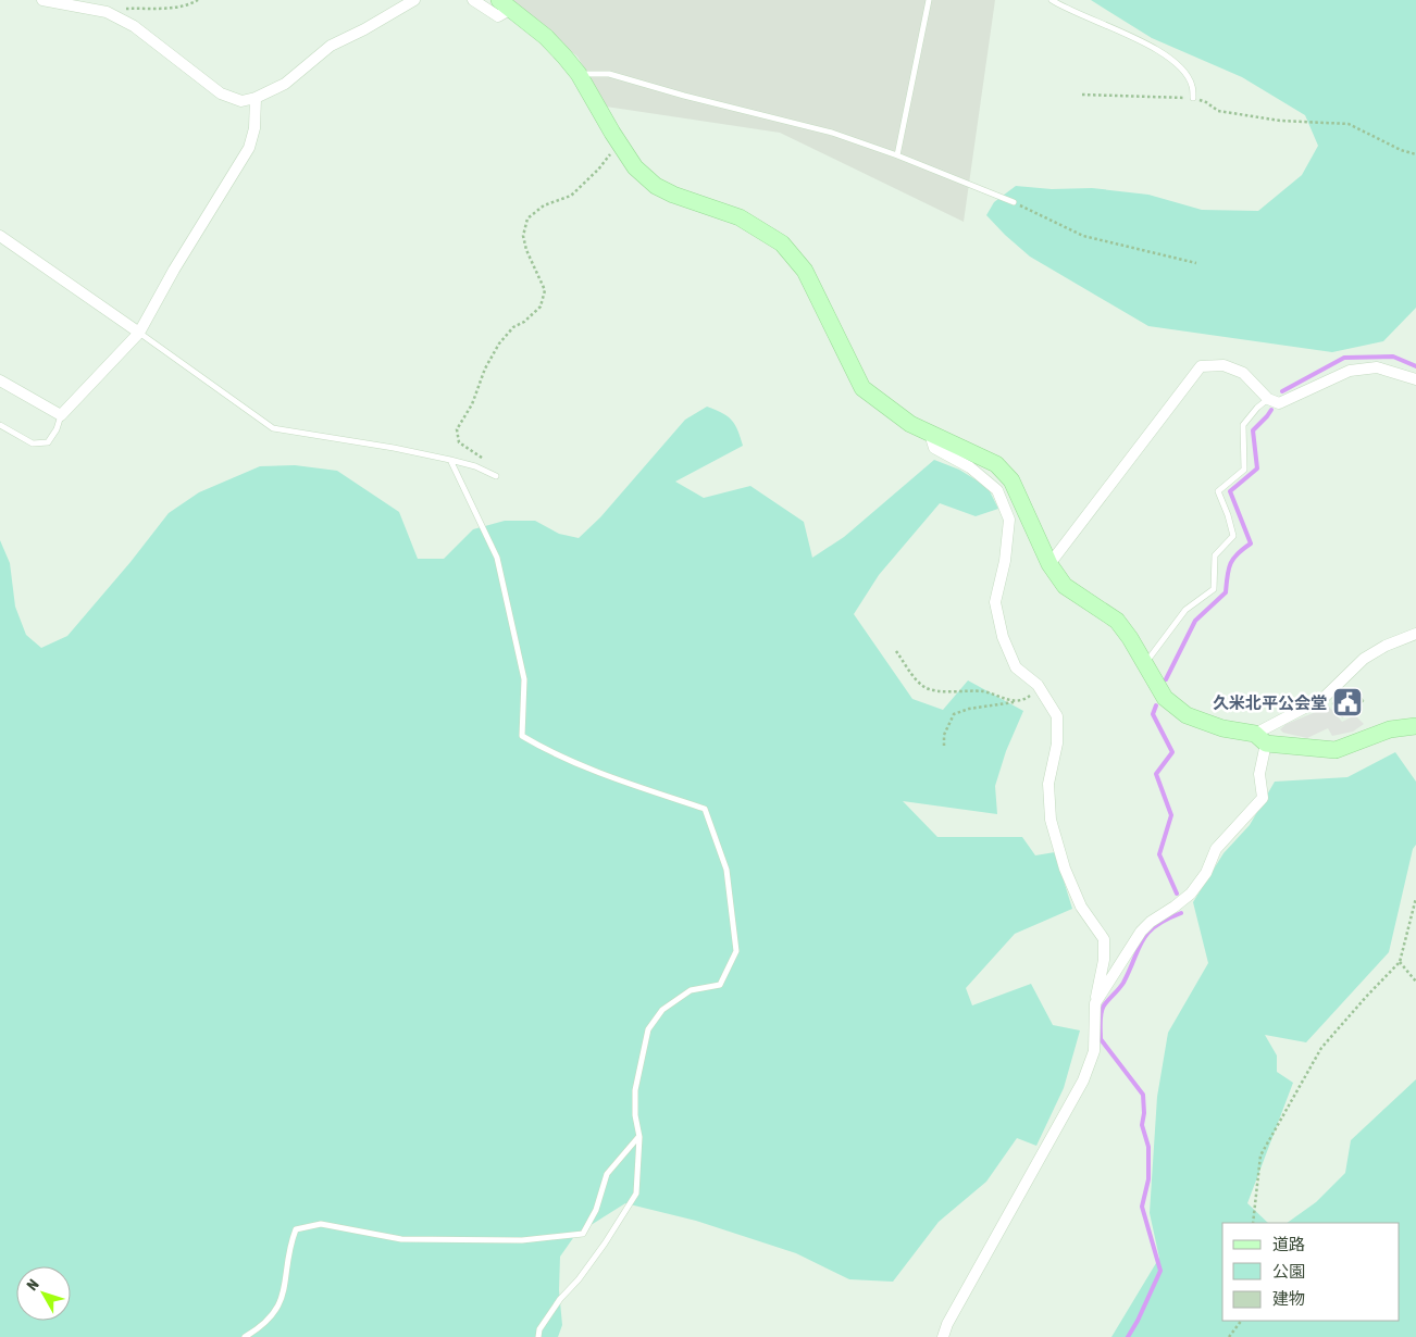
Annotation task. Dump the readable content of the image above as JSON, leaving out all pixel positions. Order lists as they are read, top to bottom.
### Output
{
  "places": {
    "public building": ["久米北平公会堂"]
  },
  "legend": ["道路", "公園", "建物"],
  "north": "top left"
}
